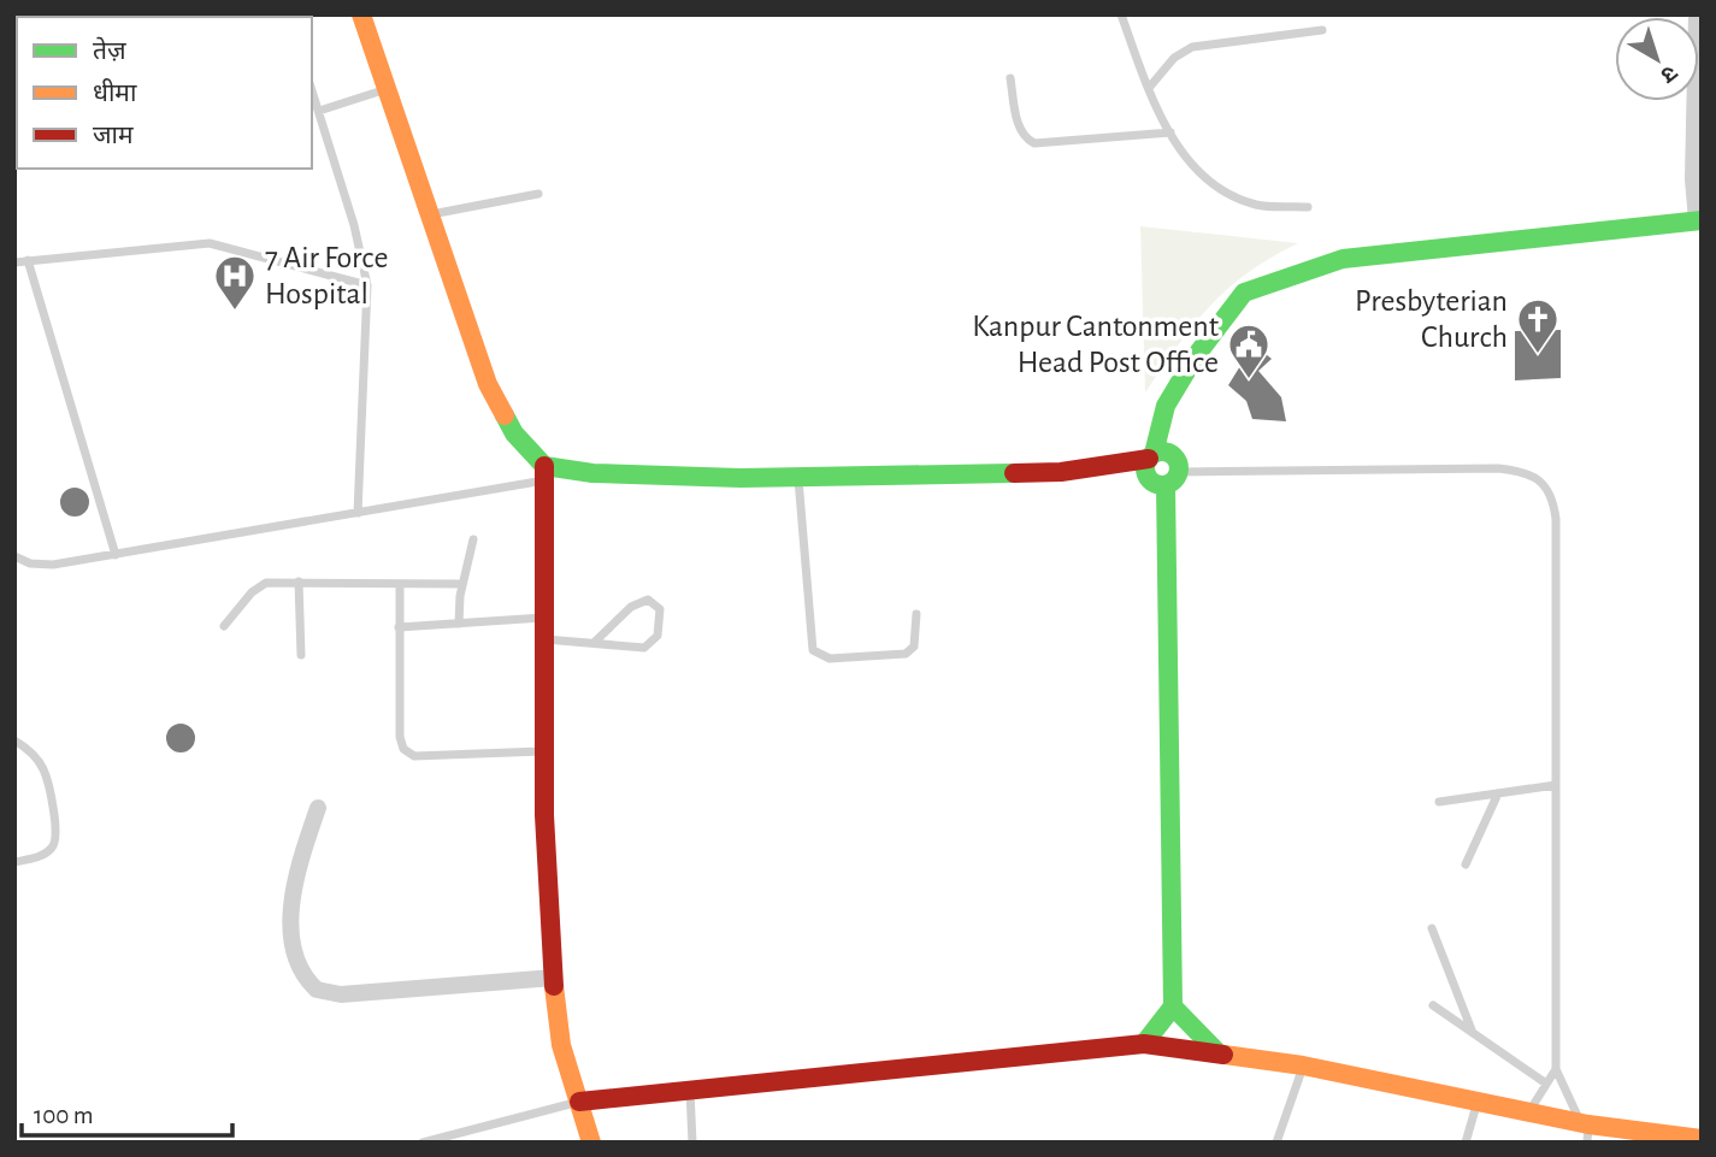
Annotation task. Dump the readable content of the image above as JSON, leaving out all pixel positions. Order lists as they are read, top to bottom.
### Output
{
  "places": {
    "hospital": ["7 Air Force Hospital"],
    "church": ["Presbyterian Church"],
    "public building": ["Kanpur Cantonment Head Post Office"]
  },
  "legend": ["तेज़", "धीमा", "जाम"],
  "scale_bar": "100 m",
  "north": "bottom right"
}
